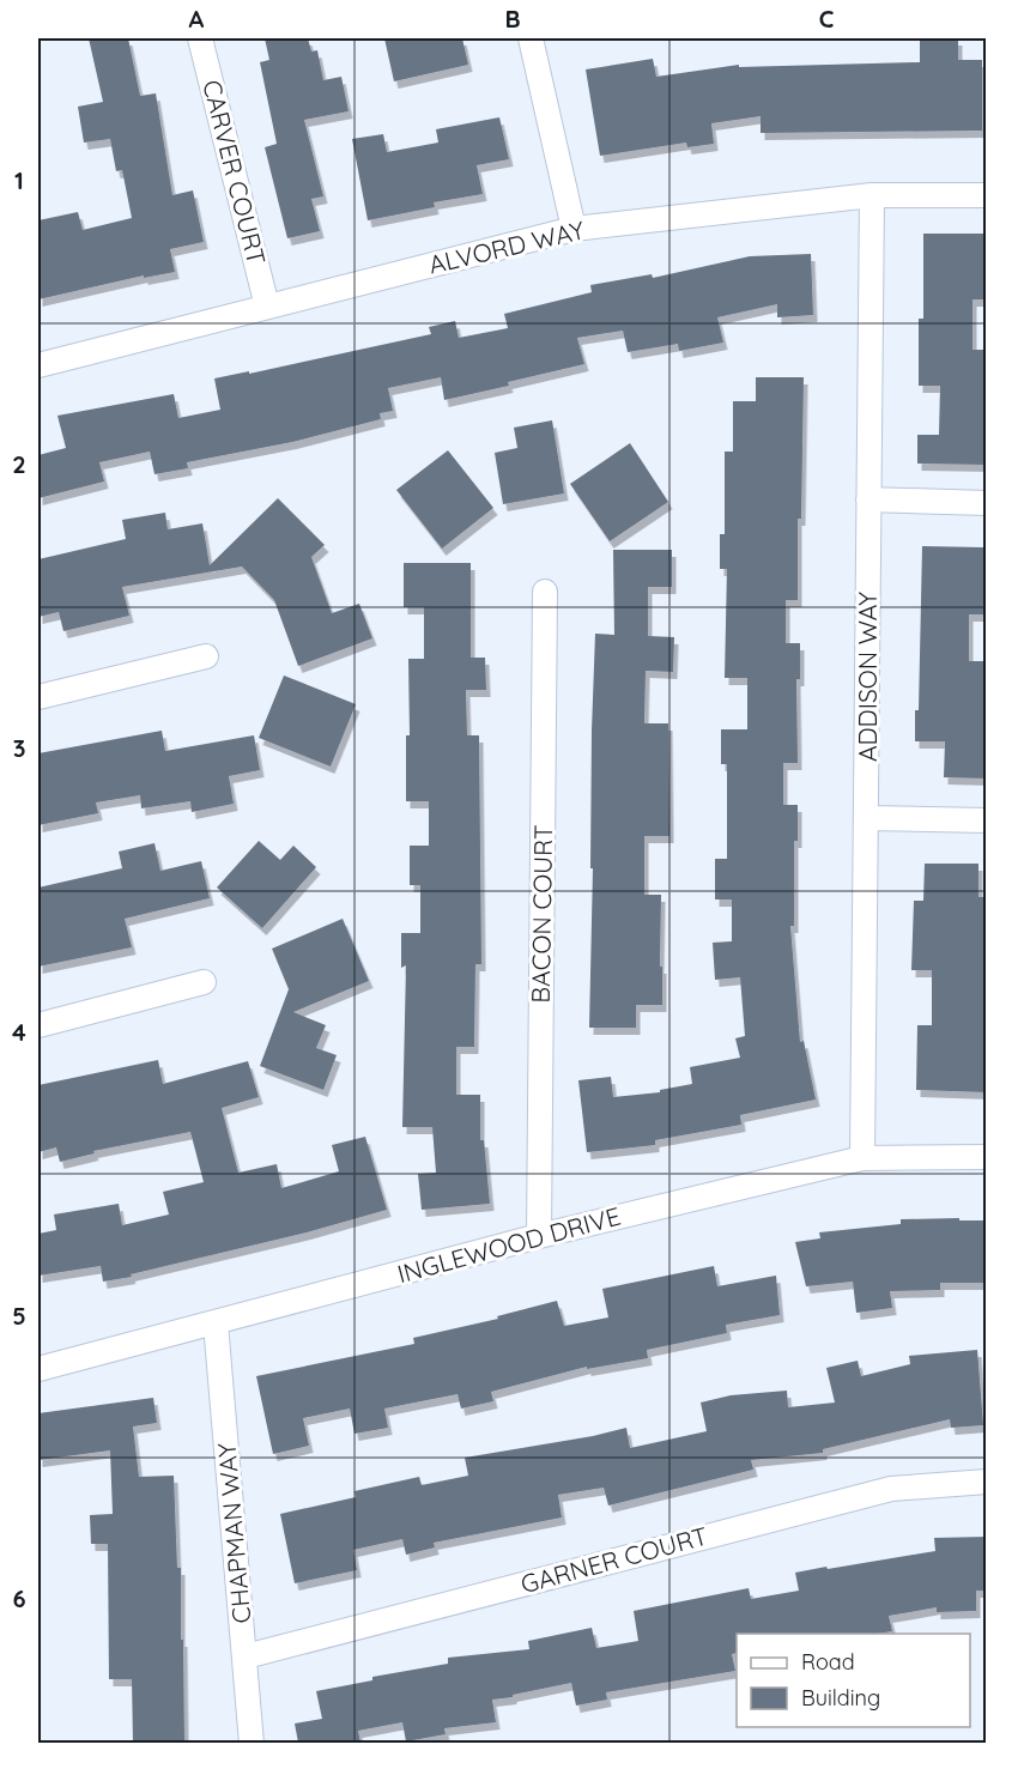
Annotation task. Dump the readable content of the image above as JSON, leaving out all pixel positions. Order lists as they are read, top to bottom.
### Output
{
  "streets": {
    "street": [
      "CARVER COURT",
      "ALVORD WAY",
      "ADDISON WAY",
      "BACON COURT",
      "INGLEWOOD DRIVE",
      "CHAPMAN WAY",
      "GARNER COURT"
    ]
  },
  "crossings": [
    ["CARVER COURT", "ALVORD WAY"],
    ["ALVORD WAY", "ADDISON WAY"],
    ["ADDISON WAY", "INGLEWOOD DRIVE"],
    ["BACON COURT", "INGLEWOOD DRIVE"],
    ["INGLEWOOD DRIVE", "CHAPMAN WAY"],
    ["CHAPMAN WAY", "GARNER COURT"]
  ],
  "legend": ["Road", "Building"],
  "grid": {
    "columns": ["A", "B", "C"],
    "rows": [
      "1",
      "2",
      "3",
      "4",
      "5",
      "6"
    ]
  }
}
